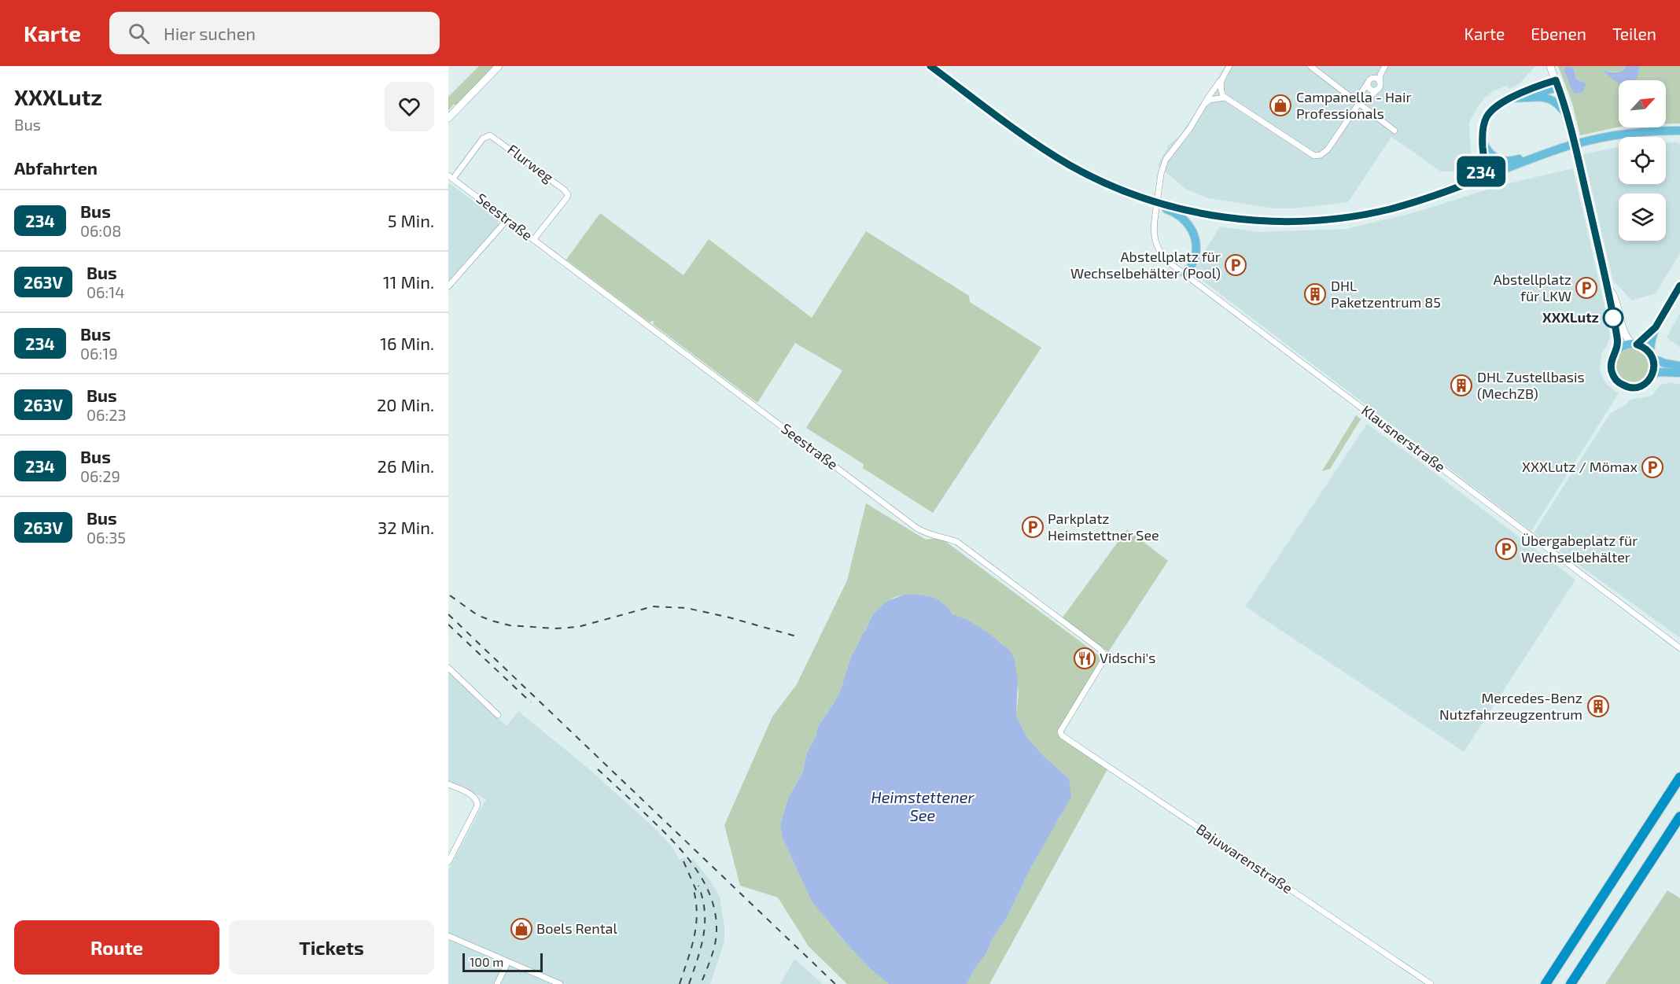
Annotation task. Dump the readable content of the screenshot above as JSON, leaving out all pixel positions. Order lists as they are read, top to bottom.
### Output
{
  "streets": {
    "street": [
      "Flurweg",
      "Seestraße",
      "Klausnerstraße",
      "Bajuwarenstraße"
    ]
  },
  "crossings": [
    ["Flurweg", "Seestraße"],
    ["Seestraße", "Bajuwarenstraße"]
  ],
  "water": ["Heimstettener See"],
  "places": {
    "shop": ["Campanella - Hair Professionals", "Boels Rental"],
    "parking": [
      "Abstellplatz für Wechselbehälter (Pool)",
      "Abstellplatz für LKW",
      "XXXLutz / Mömax",
      "Parkplatz Heimstettner See",
      "Übergabeplatz für Wechselbehälter"
    ],
    "building": ["DHL Paketzentrum 85", "DHL Zustellbasis (MechZB)", "Mercedes-Benz Nutzfahrzeugzentrum"],
    "other": ["XXXLutz"],
    "restaurant": ["Vidschi's"]
  },
  "lines": ["bus line 234"],
  "scale_bar": "100 m",
  "north": "top right",
  "page": {
    "header": "Karte",
    "search": "Hier suchen",
    "nav": ["Karte", "Ebenen", "Teilen"],
    "heading": [
      ["XXXLutz", "Bus"],
      "Abfahrten"
    ],
    "on_map": "234",
    "list": [
      {
        "mark": "234",
        "name": "Bus",
        "note": "06:08",
        "value": "5 Min."
      },
      {
        "mark": "263V",
        "name": "Bus",
        "note": "06:14",
        "value": "11 Min."
      },
      {
        "mark": "234",
        "name": "Bus",
        "note": "06:19",
        "value": "16 Min."
      },
      {
        "mark": "263V",
        "name": "Bus",
        "note": "06:23",
        "value": "20 Min."
      },
      {
        "mark": "234",
        "name": "Bus",
        "note": "06:29",
        "value": "26 Min."
      },
      {
        "mark": "263V",
        "name": "Bus",
        "note": "06:35",
        "value": "32 Min."
      }
    ],
    "buttons": ["Route", "Tickets"],
    "scale": "100 m"
  }
}
